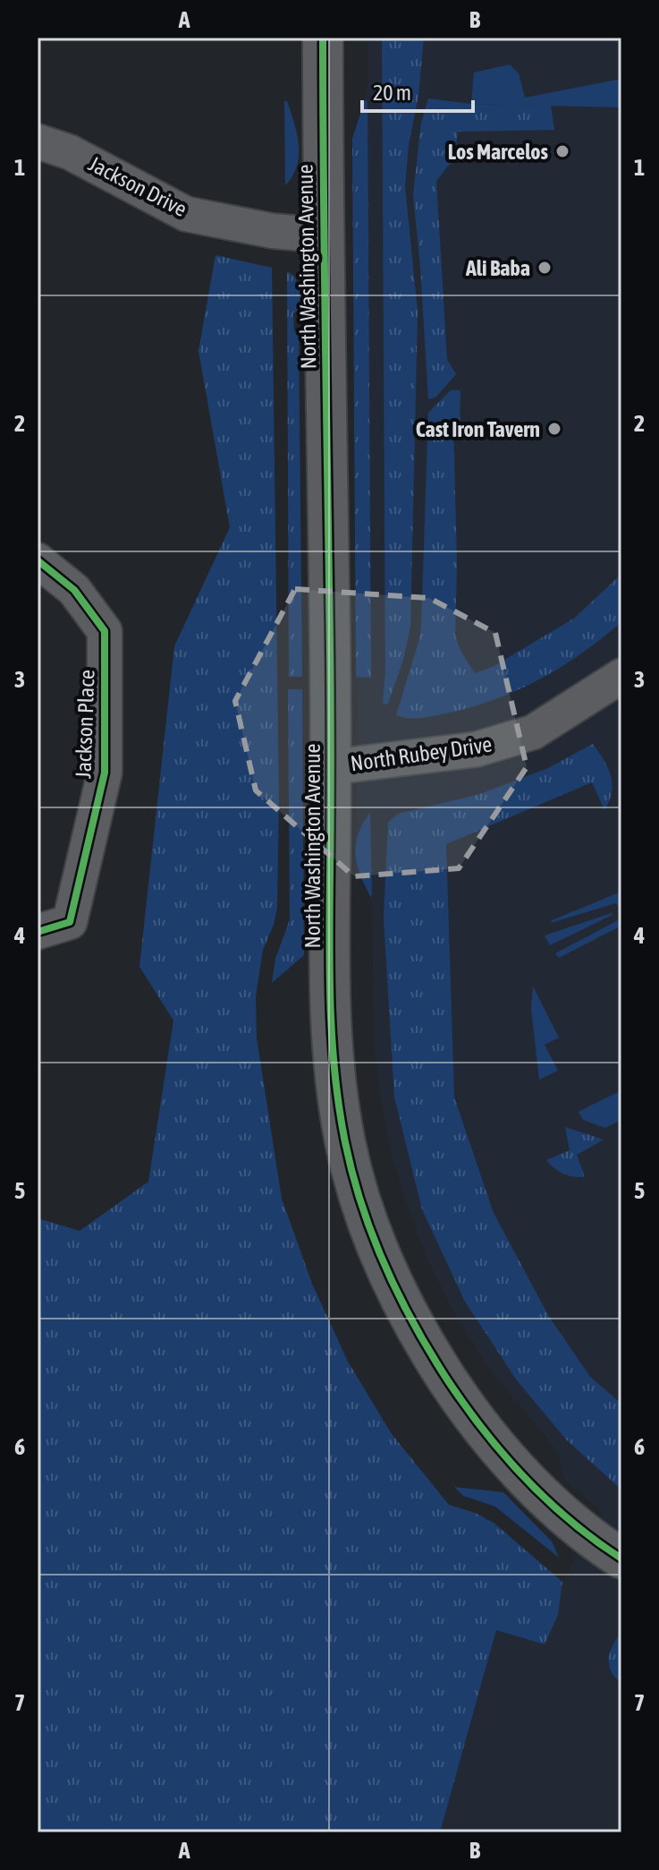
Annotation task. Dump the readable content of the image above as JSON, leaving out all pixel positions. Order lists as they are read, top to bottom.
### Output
{
  "streets": {
    "street": [
      "Jackson Drive",
      "North Washington Avenue",
      "Jackson Place",
      "North Rubey Drive"
    ]
  },
  "crossings": [
    ["Jackson Drive", "North Washington Avenue"],
    ["North Washington Avenue", "North Rubey Drive"]
  ],
  "places": ["Los Marcelos", "Ali Baba", "Cast Iron Tavern"],
  "scale_bar": "20 m",
  "grid": {
    "columns": ["A", "B"],
    "rows": [
      "1",
      "2",
      "3",
      "4",
      "5",
      "6",
      "7"
    ]
  }
}
